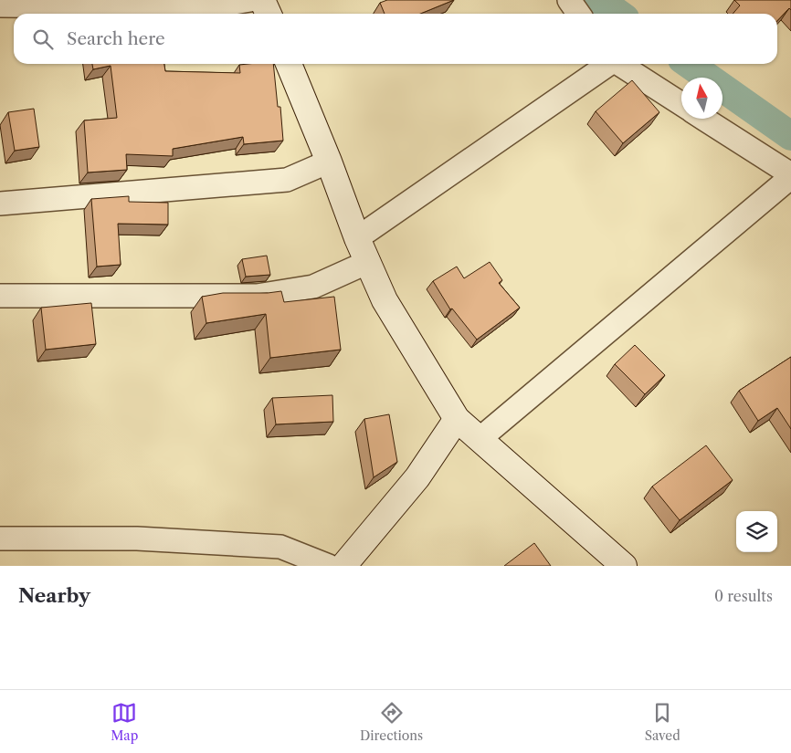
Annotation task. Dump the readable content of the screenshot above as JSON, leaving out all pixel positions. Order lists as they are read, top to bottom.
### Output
{
  "north": "top",
  "page": {
    "search": "Search here",
    "heading": ["Nearby", "0 results"],
    "nav": ["Map", "Directions", "Saved"]
  }
}
